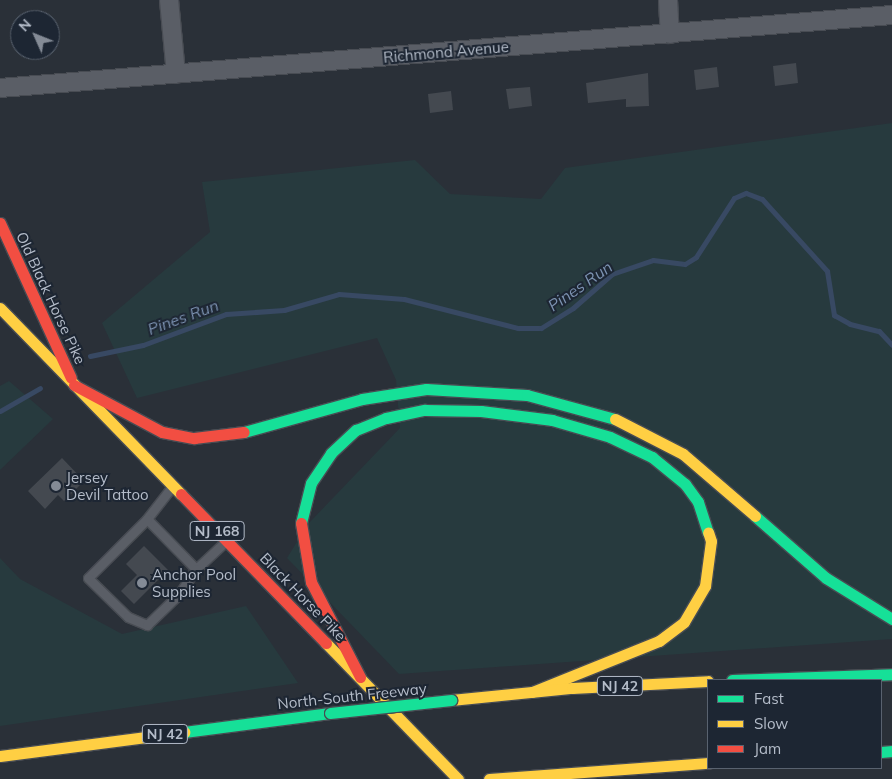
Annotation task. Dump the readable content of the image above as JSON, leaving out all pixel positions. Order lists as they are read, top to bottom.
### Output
{
  "streets": {
    "main road": [
      "Old Black Horse Pike",
      "NJ 168",
      "Black Horse Pike",
      "NJ 42",
      "North-South Freeway"
    ],
    "street": ["Richmond Avenue"]
  },
  "crossings": [
    ["Old Black Horse Pike", "Black Horse Pike"]
  ],
  "water": ["Pines Run"],
  "places": ["Jersey Devil Tattoo", "Anchor Pool Supplies"],
  "legend": ["Fast", "Slow", "Jam"],
  "north": "top left"
}
